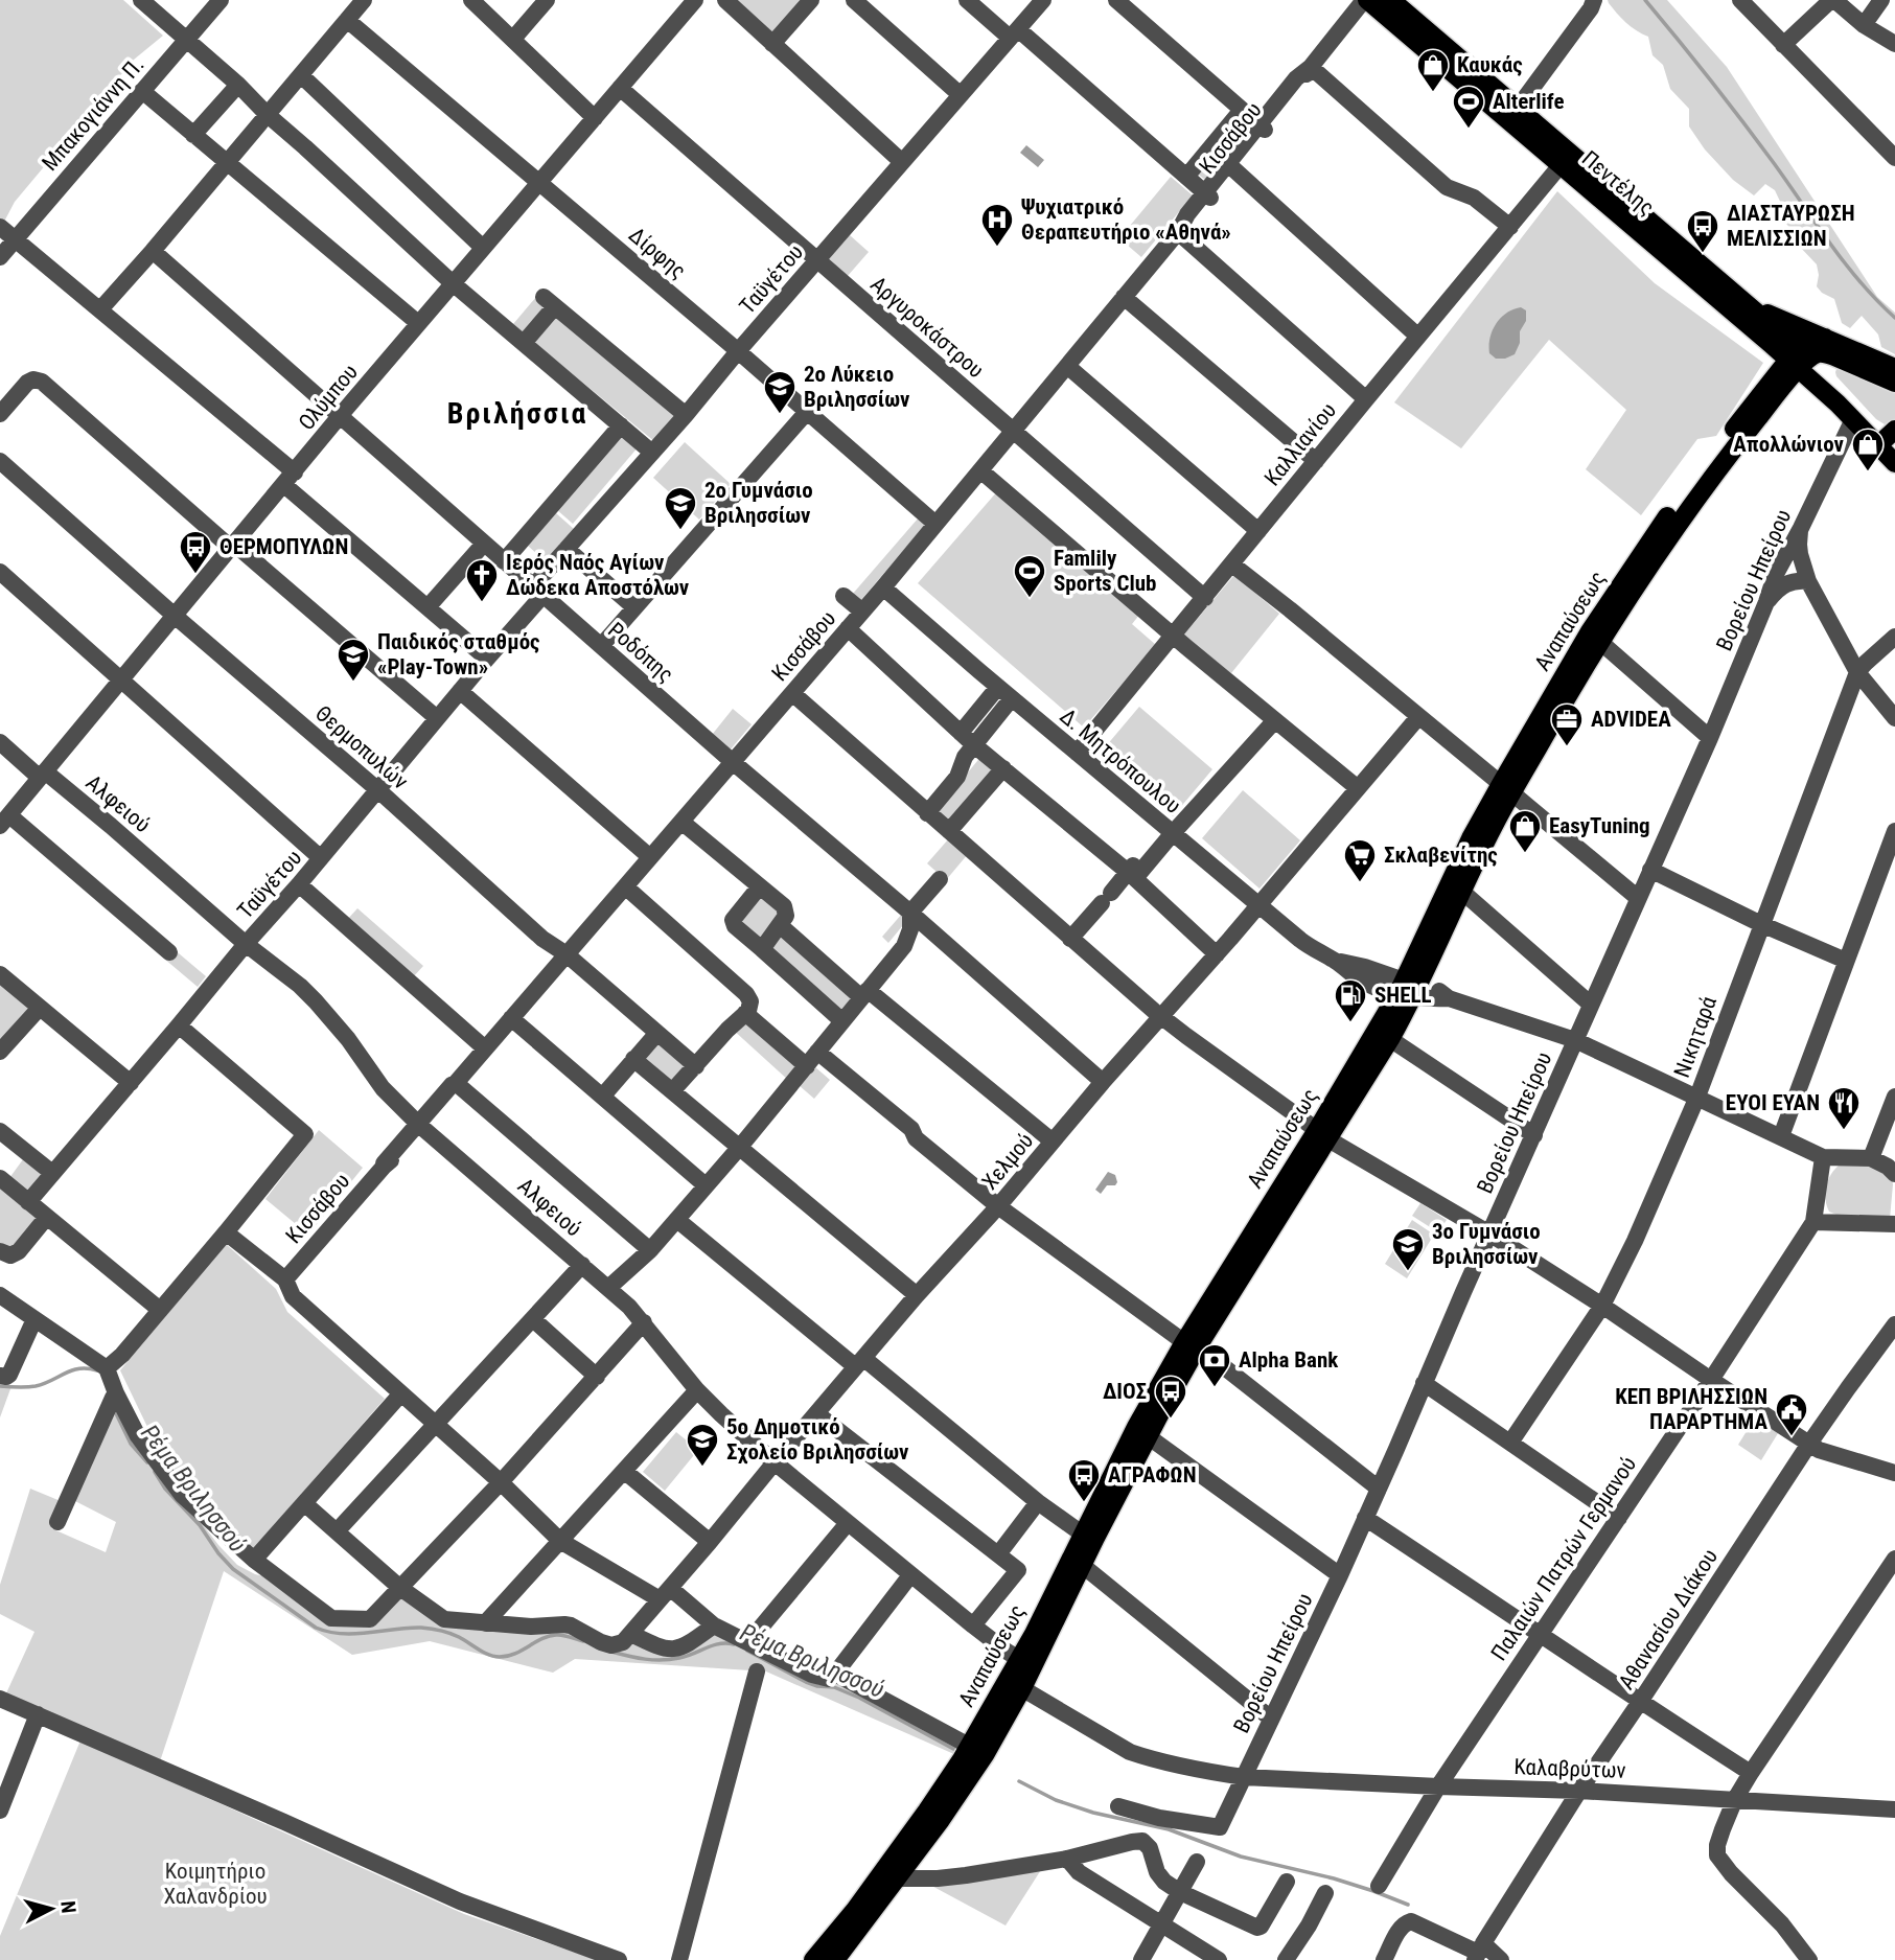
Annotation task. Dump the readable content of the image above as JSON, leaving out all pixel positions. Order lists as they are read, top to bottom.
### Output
{
  "streets": {
    "main road": ["Πεντέλης", "Αναπαύσεως"],
    "street": [
      "Μπακογιάννη Π.",
      "Κισσάβου",
      "Δίρφης",
      "Ταϋγέτου",
      "Αργυροκάστρου",
      "Ολύμπου",
      "Καλλιανίου",
      "Βορείου Ηπείρου",
      "Ροδόπης",
      "Θερμοπυλών",
      "Δ. Μητρόπουλου",
      "Αλφειού",
      "Νικηταρά",
      "Χελμού",
      "Παλαιών Πατρών Γερμανού",
      "Αθανασίου Διάκου",
      "Καλαβρύτων"
    ]
  },
  "crossings": [
    ["Κισσάβου", "Πεντέλης"],
    ["Κισσάβου", "Δίρφης"],
    ["Κισσάβου", "Αργυροκάστρου"],
    ["Κισσάβου", "Ροδόπης"],
    ["Κισσάβου", "Θερμοπυλών"],
    ["Κισσάβου", "Δ. Μητρόπουλου"],
    ["Κισσάβου", "Αλφειού"],
    ["Πεντέλης", "Καλλιανίου"],
    ["Πεντέλης", "Βορείου Ηπείρου"],
    ["Πεντέλης", "Αναπαύσεως"],
    ["Δίρφης", "Ταϋγέτου"],
    ["Δίρφης", "Ολύμπου"],
    ["Ταϋγέτου", "Αργυροκάστρου"],
    ["Ταϋγέτου", "Ροδόπης"],
    ["Ταϋγέτου", "Θερμοπυλών"],
    ["Ταϋγέτου", "Αλφειού"],
    ["Αργυροκάστρου", "Ολύμπου"],
    ["Αργυροκάστρου", "Καλλιανίου"],
    ["Ολύμπου", "Ροδόπης"],
    ["Ολύμπου", "Θερμοπυλών"],
    ["Ολύμπου", "Αλφειού"],
    ["Καλλιανίου", "Δ. Μητρόπουλου"],
    ["Βορείου Ηπείρου", "Δ. Μητρόπουλου"],
    ["Βορείου Ηπείρου", "Αλφειού"],
    ["Βορείου Ηπείρου", "Καλαβρύτων"],
    ["Αναπαύσεως", "Δ. Μητρόπουλου"],
    ["Αναπαύσεως", "Αλφειού"],
    ["Ροδόπης", "Χελμού"],
    ["Δ. Μητρόπουλου", "Νικηταρά"],
    ["Δ. Μητρόπουλου", "Χελμού"],
    ["Αλφειού", "Χελμού"],
    ["Αλφειού", "Καλαβρύτων"],
    ["Παλαιών Πατρών Γερμανού", "Καλαβρύτων"],
    ["Αθανασίου Διάκου", "Καλαβρύτων"]
  ],
  "districts": ["Βριλήσσια"],
  "water": ["Ρέμα Βριλησσού"],
  "parks": ["Κοιμητήριο Χαλανδρίου"],
  "places": {
    "shop": ["Καυκάς", "Απολλώνιον", "EasyTuning"],
    "sports": ["Alterlife", "Famlily Sports Club"],
    "hospital": ["Ψυχιατρικό Θεραπευτήριο «Αθηνά»"],
    "bus stop": [
      "ΔΙΑΣΤΑΥΡΩΣΗ ΜΕΛΙΣΣΙΩΝ",
      "ΘΕΡΜΟΠΥΛΩΝ",
      "ΔΙΟΣ",
      "ΑΓΡΑΦΩΝ"
    ],
    "school or university": [
      "2ο Λύκειο Βριλησσίων",
      "2ο Γυμνάσιο Βριλησσίων",
      "Παιδικός σταθμός «Play-Town»",
      "3ο Γυμνάσιο Βριλησσίων",
      "5ο Δημοτικό Σχολείο Βριλησσίων"
    ],
    "church": ["Ιερός Ναός Αγίων Δώδεκα Αποστόλων"],
    "office": ["ADVIDEA"],
    "supermarket": ["Σκλαβενίτης"],
    "fuel station": ["SHELL"],
    "restaurant": ["ΕΥΟΙ ΕΥΑΝ"],
    "bank": ["Alpha Bank"],
    "public building": ["ΚΕΠ ΒΡΙΛΗΣΣΙΩΝ ΠΑΡΑΡΤΗΜΑ"]
  },
  "north": "right"
}
